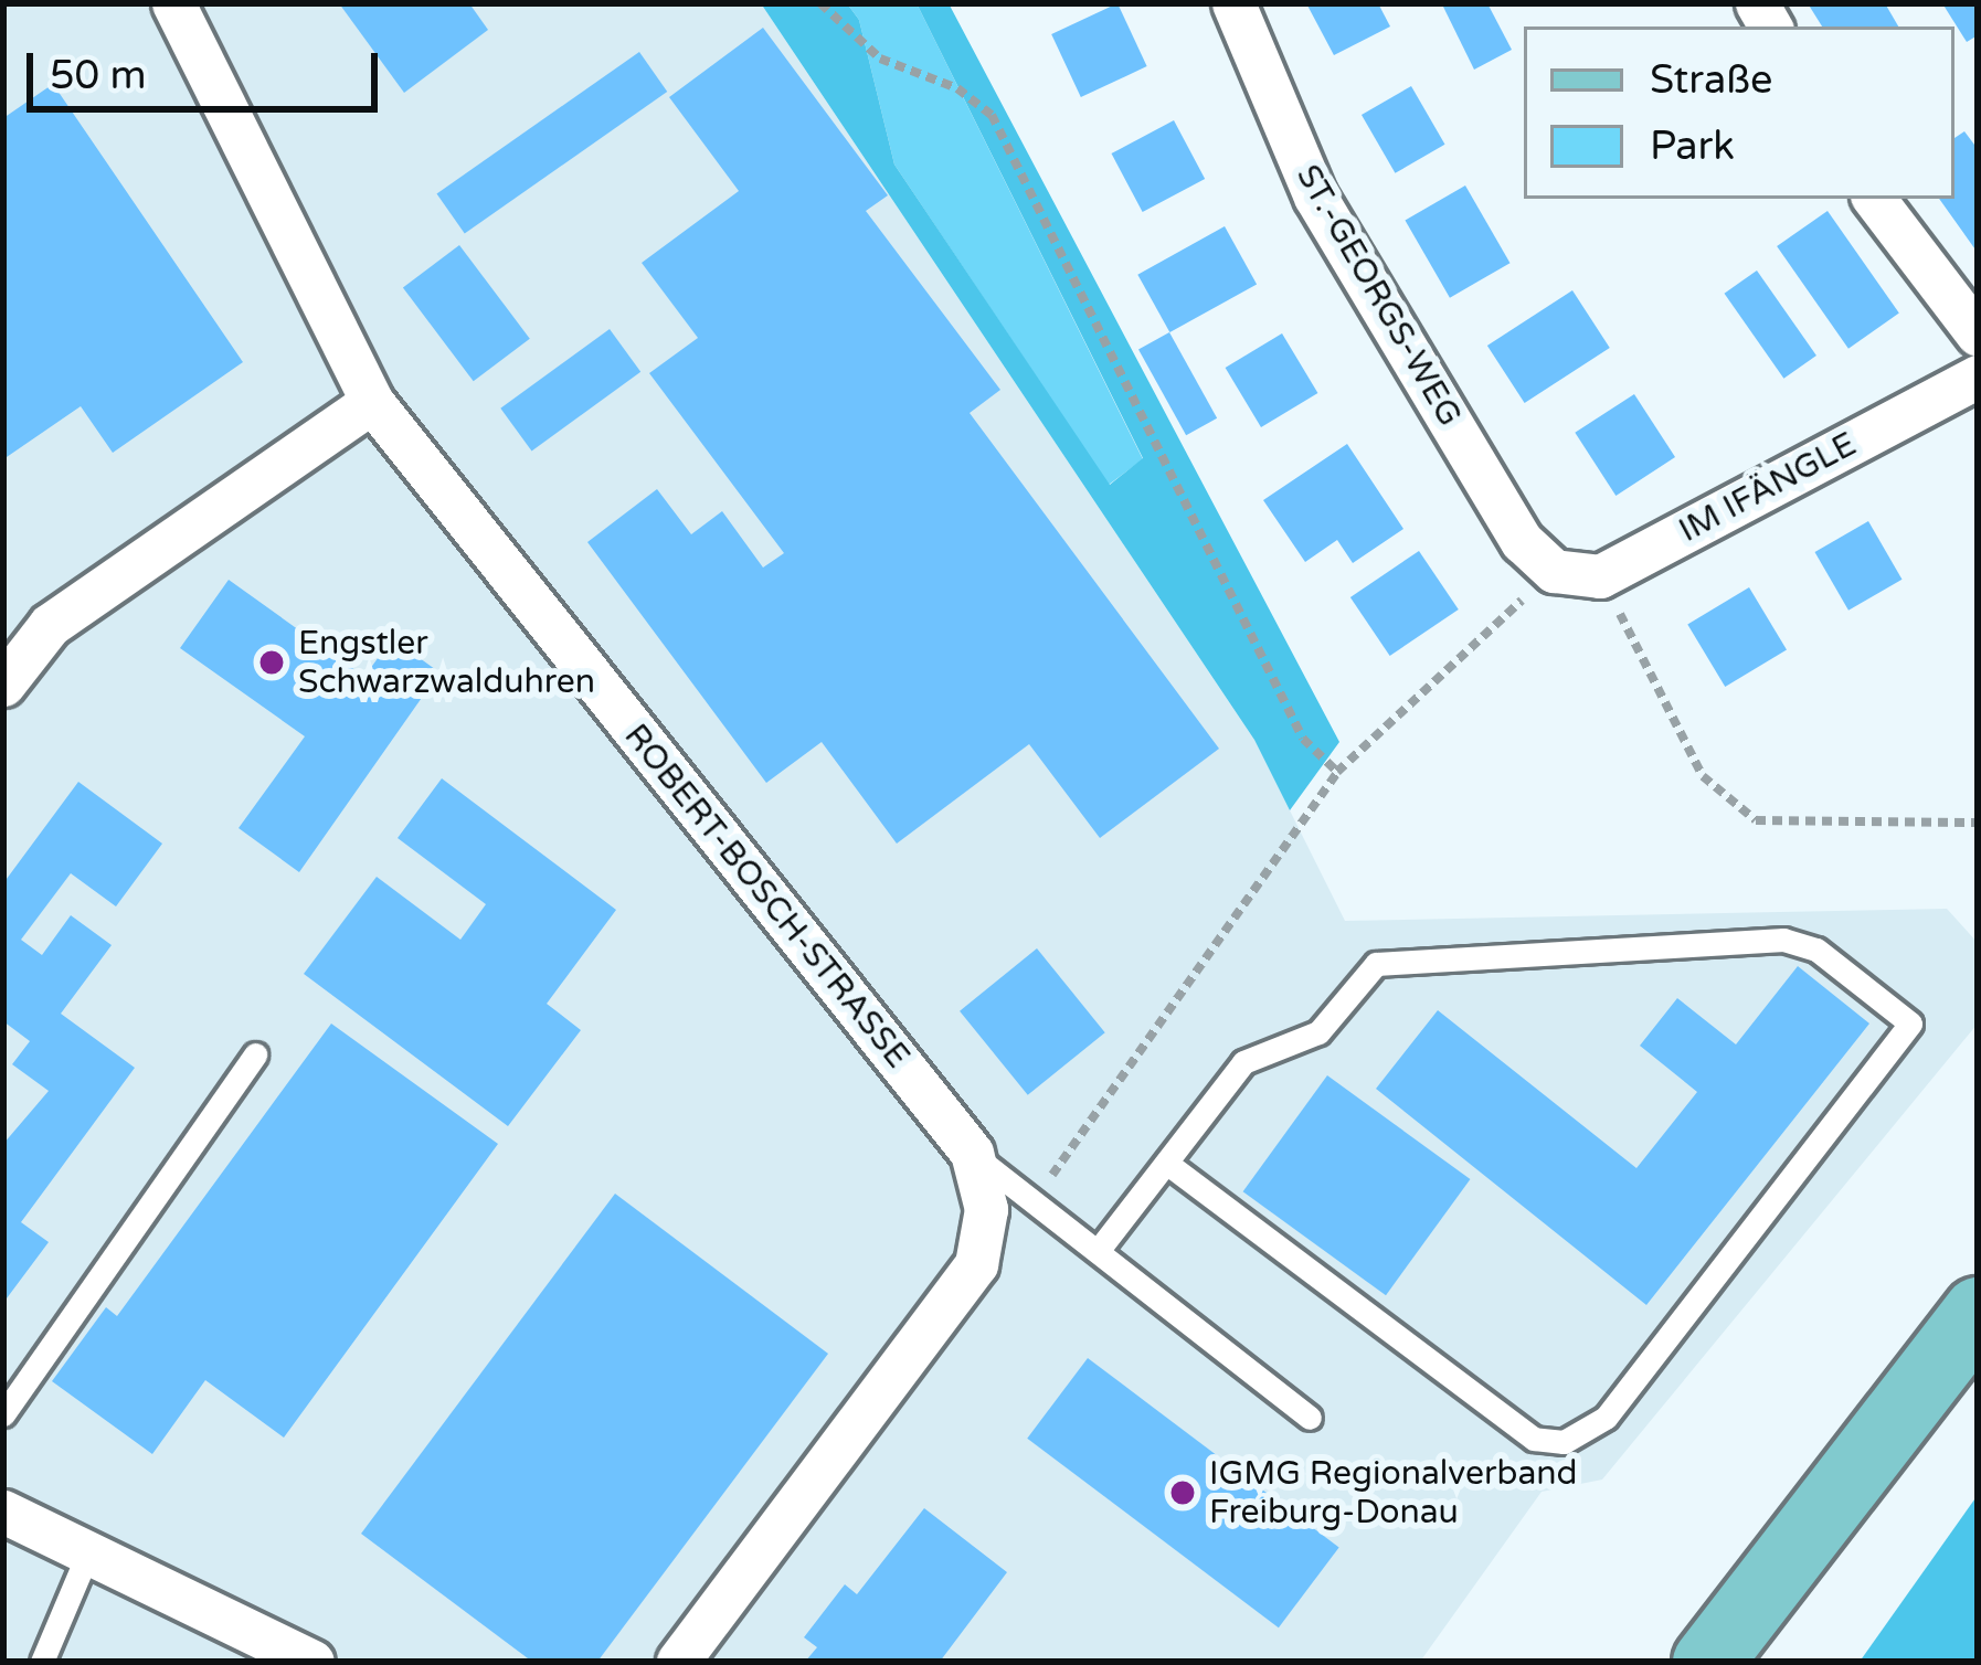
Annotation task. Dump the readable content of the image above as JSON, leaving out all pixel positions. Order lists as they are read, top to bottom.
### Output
{
  "streets": {
    "street": ["ST.-GEORGS-WEG", "IM IFÄNGLE", "ROBERT-BOSCH-STRASSE"]
  },
  "places": ["Engstler Schwarzwalduhren", "IGMG Regionalverband Freiburg-Donau"],
  "legend": ["Straße", "Park"],
  "scale_bar": "50 m"
}
